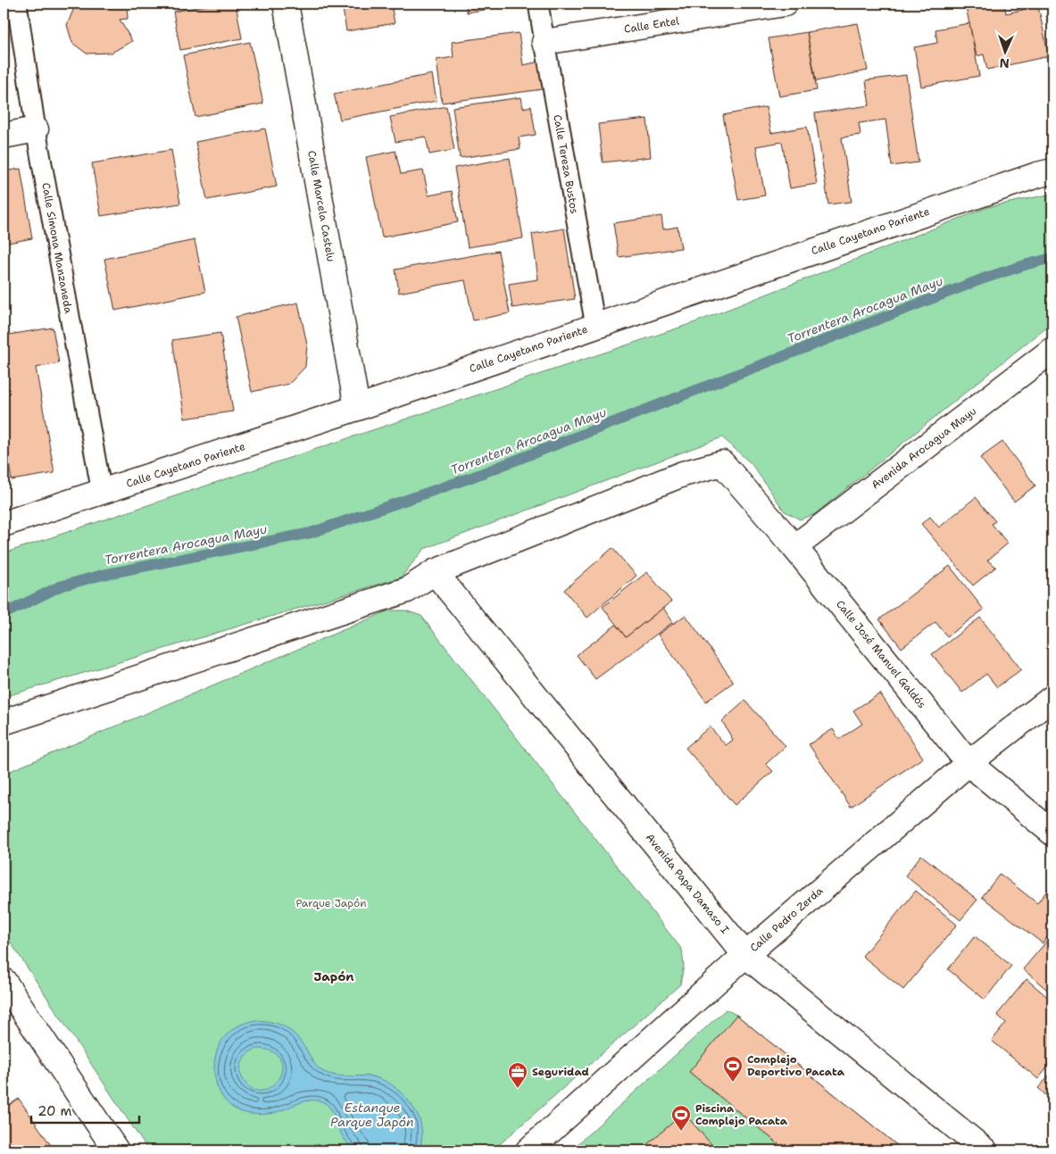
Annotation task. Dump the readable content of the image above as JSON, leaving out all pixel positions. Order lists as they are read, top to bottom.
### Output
{
  "streets": {
    "street": [
      "Calle Entel",
      "Calle Marcela Castelu",
      "Calle Cayetano Pariente",
      "Avenida Arocagua Mayu",
      "Calle José Manuel Galdós",
      "Avenida Papa Damaso I",
      "Calle Pedro Zerda"
    ],
    "lane": ["Calle Tereza Bustos", "Calle Simona Manzaneda"]
  },
  "crossings": [
    ["Calle Entel", "Calle Tereza Bustos"],
    ["Calle Tereza Bustos", "Calle Cayetano Pariente"],
    ["Calle Marcela Castelu", "Calle Cayetano Pariente"],
    ["Calle Cayetano Pariente", "Calle Simona Manzaneda"],
    ["Avenida Arocagua Mayu", "Calle José Manuel Galdós"],
    ["Calle José Manuel Galdós", "Avenida Papa Damaso I"],
    ["Calle José Manuel Galdós", "Calle Pedro Zerda"],
    ["Avenida Papa Damaso I", "Calle Pedro Zerda"]
  ],
  "districts": ["Japón"],
  "water": ["Torrentera Arocagua Mayu", "Estanque Parque Japón"],
  "parks": ["Parque Japón"],
  "places": {
    "sports": ["Complejo Deportivo Pacata", "Piscina Complejo Pacata"],
    "office": ["Seguridad"]
  },
  "scale_bar": "20 m",
  "north": "bottom"
}
